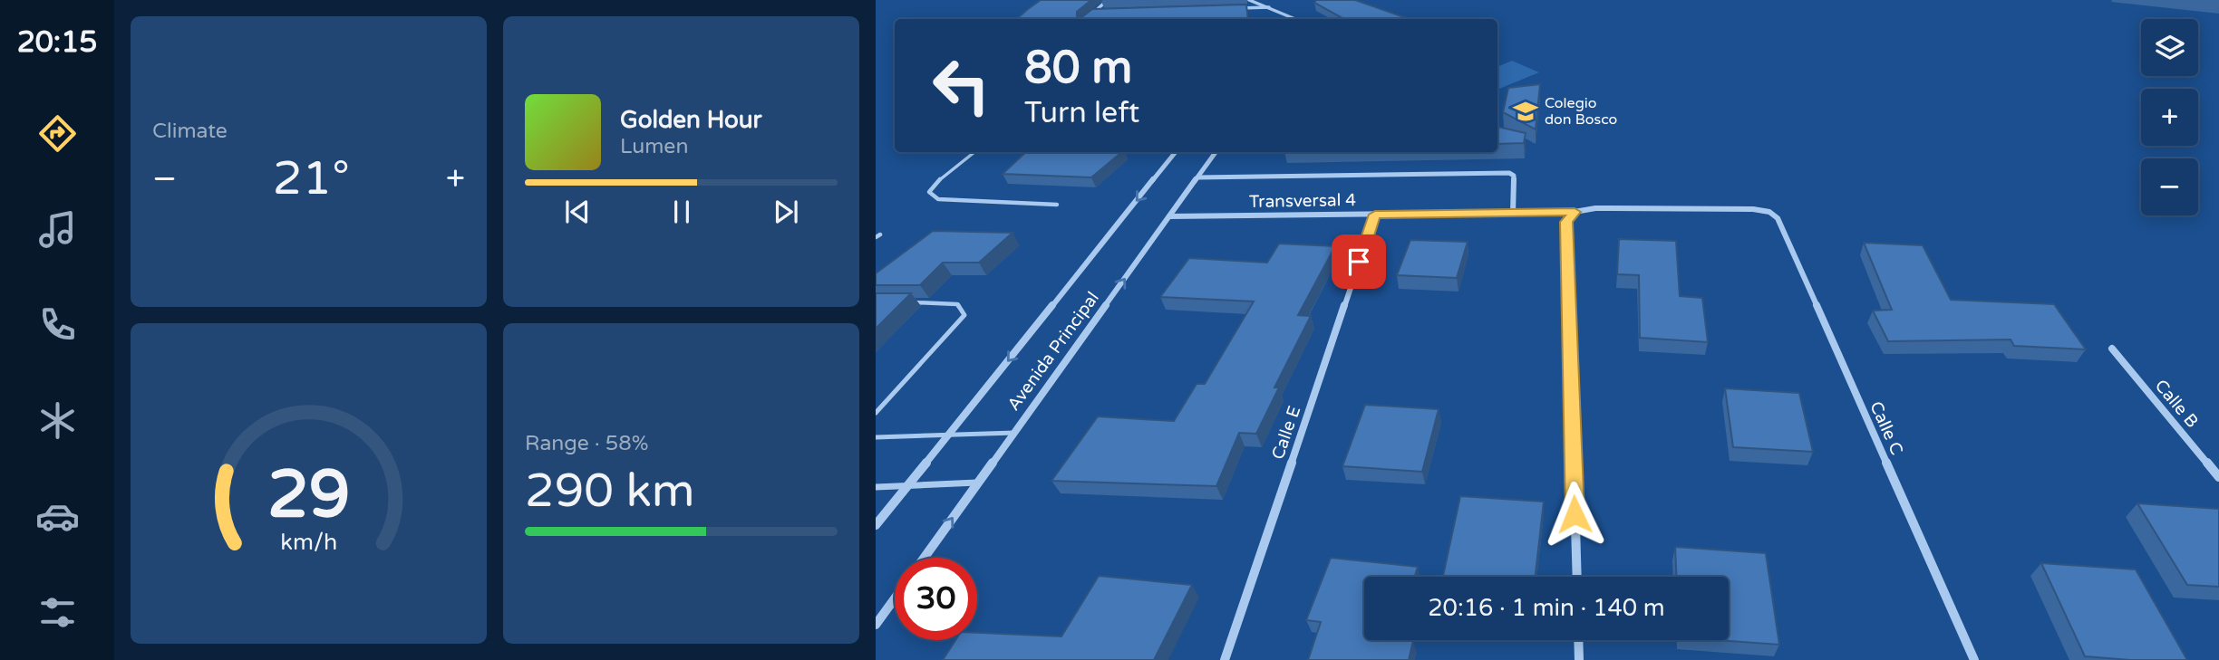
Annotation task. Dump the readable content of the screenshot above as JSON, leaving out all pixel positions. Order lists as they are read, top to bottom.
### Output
{
  "streets": {
    "street": [
      "Transversal 4",
      "Avenida Principal",
      "Calle B",
      "Calle C",
      "Calle E"
    ]
  },
  "crossings": [
    ["Transversal 4", "Avenida Principal"],
    ["Transversal 4", "Calle C"],
    ["Transversal 4", "Calle E"]
  ],
  "places": {
    "school or university": ["Colegio don Bosco"]
  },
  "page": {
    "tabs": "20:15",
    "tile": [
      "Climate",
      ["Range · 58%", "290 km"]
    ],
    "map_buttons": ["+", "−"],
    "turn": ["80 m", "Turn left"],
    "song": ["Golden Hour", "Lumen"],
    "heat": ["−", "21°", "+"],
    "limit": "30",
    "trip": "20:16 · 1 min · 140 m",
    "gauge": ["29", "km/h"]
  }
}
